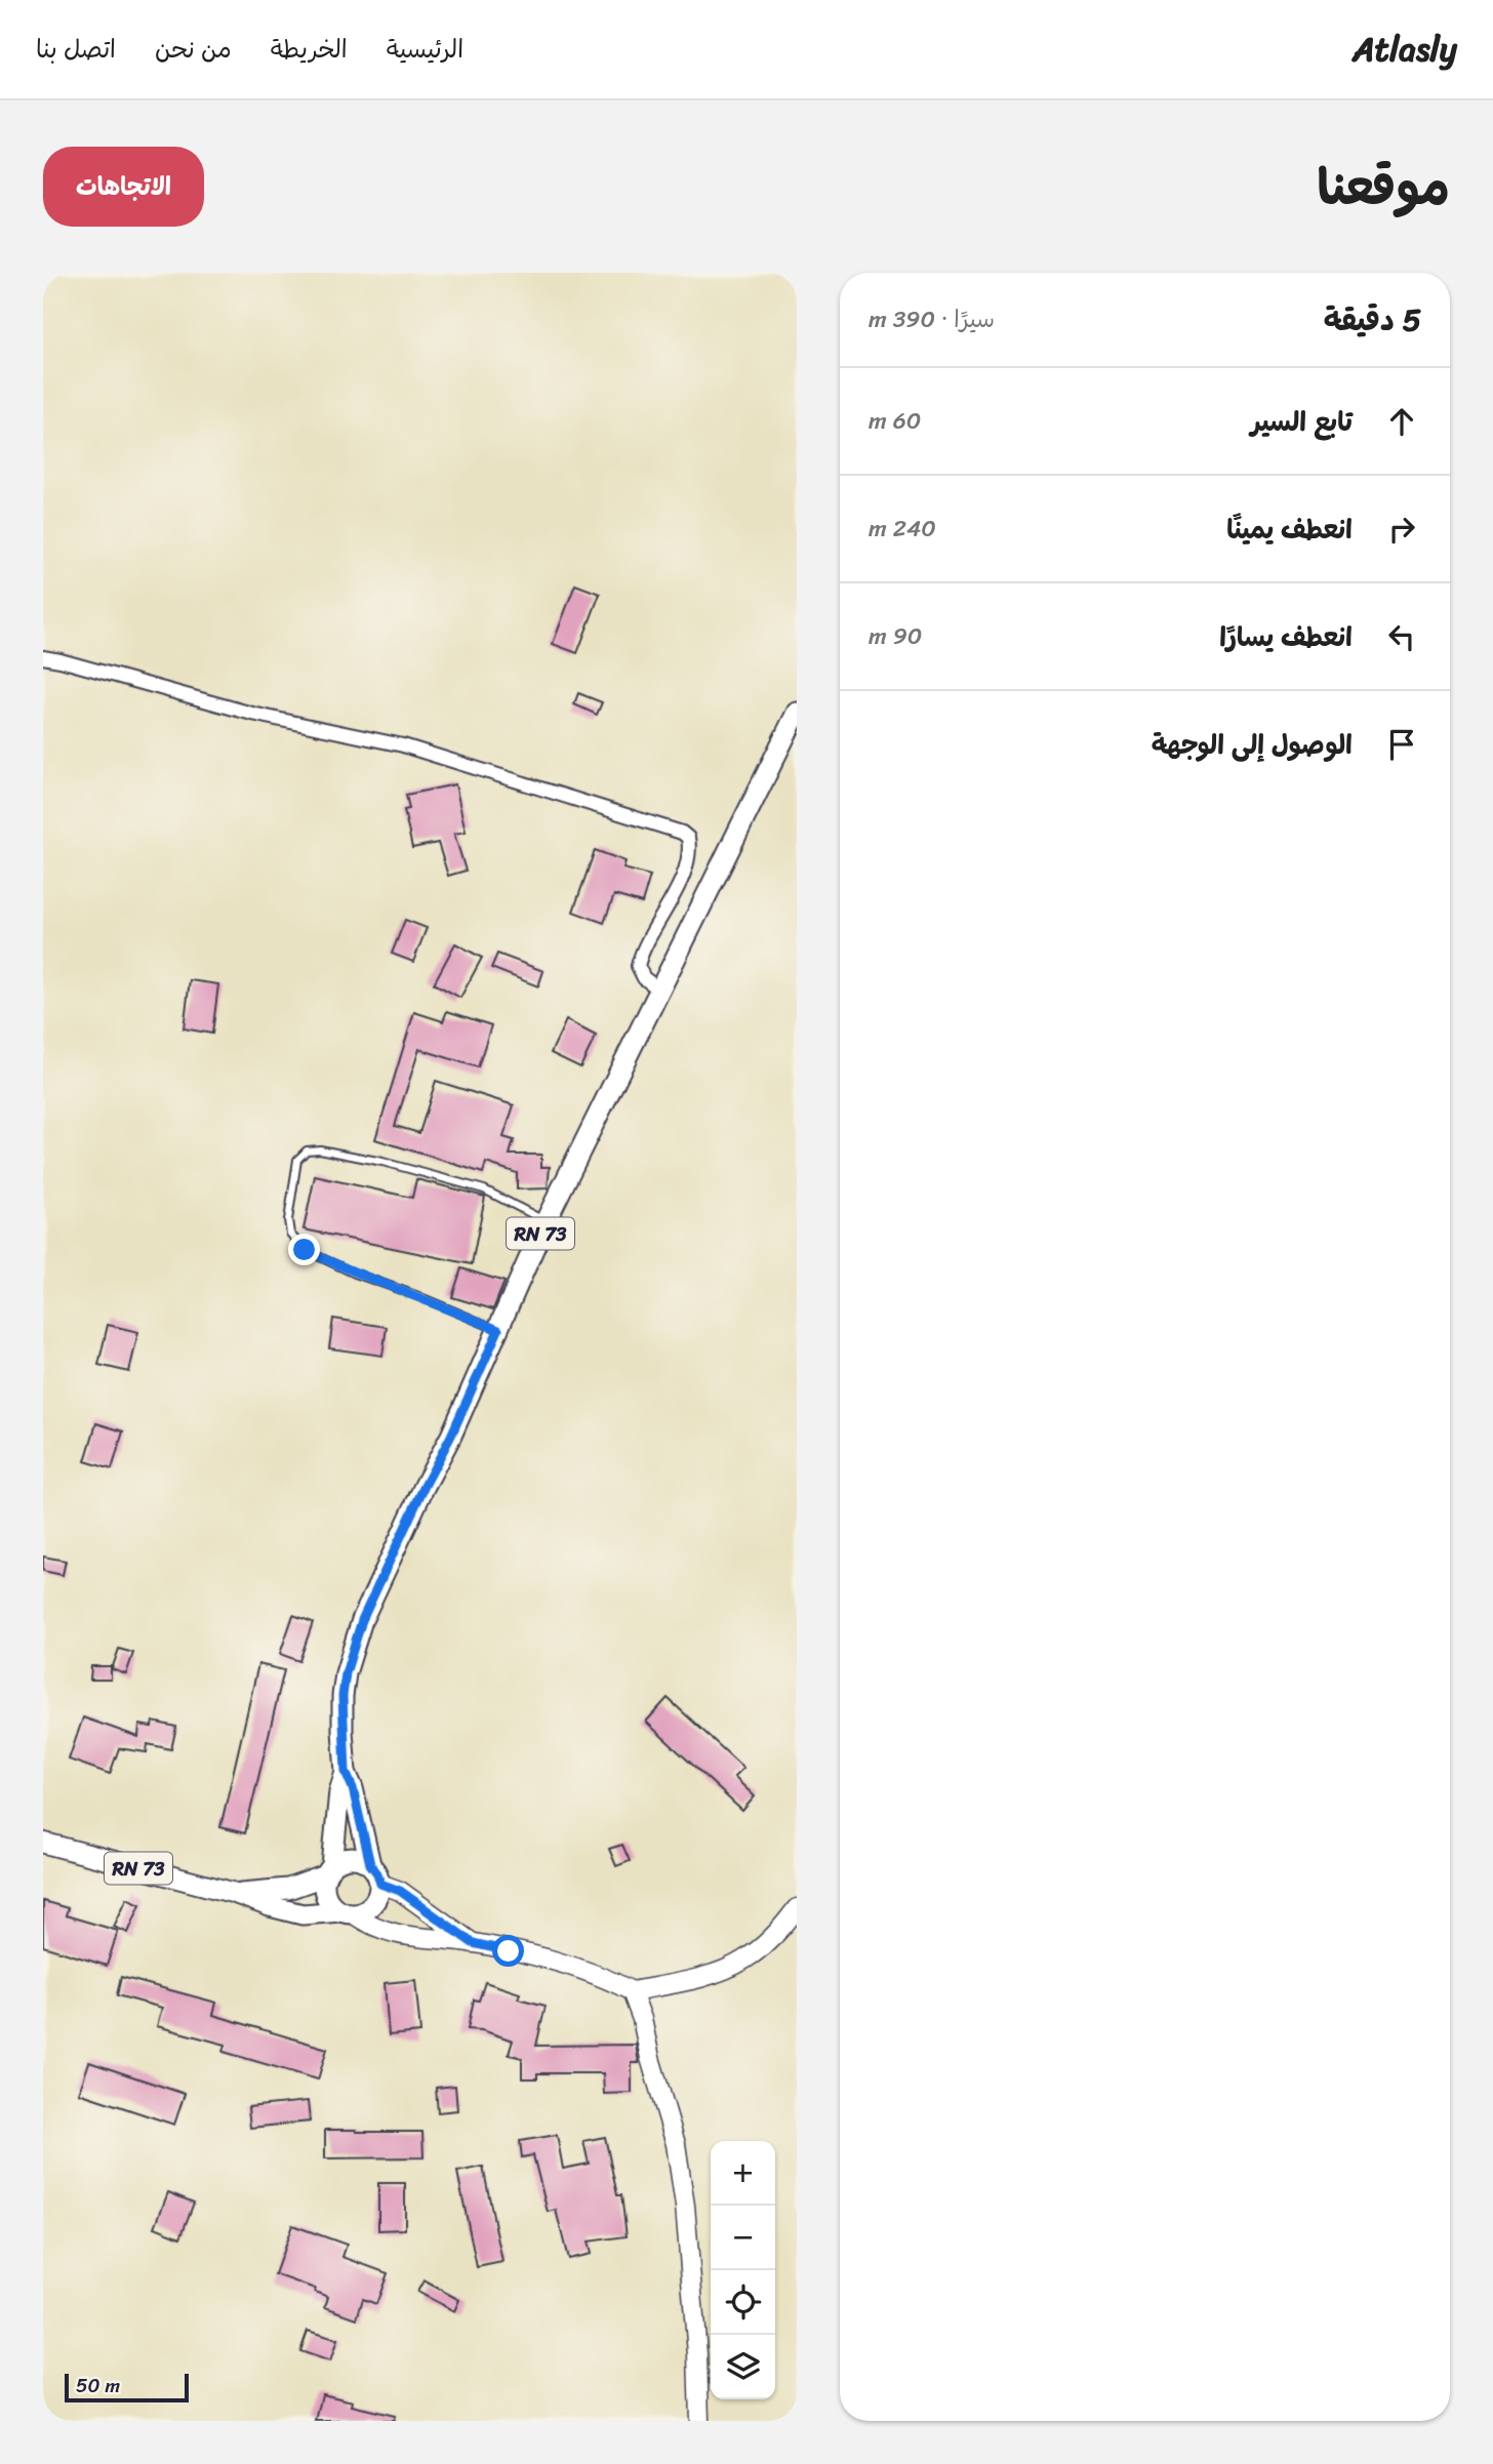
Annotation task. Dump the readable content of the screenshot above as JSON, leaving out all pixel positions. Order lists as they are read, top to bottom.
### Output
{
  "streets": {
    "main road": ["RN 73"]
  },
  "scale_bar": "50 m",
  "page": {
    "header": "Atlasly",
    "nav": [
      "الرئيسية",
      "الخريطة",
      "من نحن",
      "اتصل بنا"
    ],
    "title": "موقعنا",
    "buttons": "الاتجاهات",
    "heading": ["5 دقيقة", "سيرًا · 390 m"],
    "list": [
      ["تابع السير", "60 m"],
      ["انعطف يمينًا", "240 m"],
      ["انعطف يسارًا", "90 m"],
      "الوصول إلى الوجهة"
    ],
    "map_buttons": ["+", "−"],
    "scale": "50 m"
  }
}
